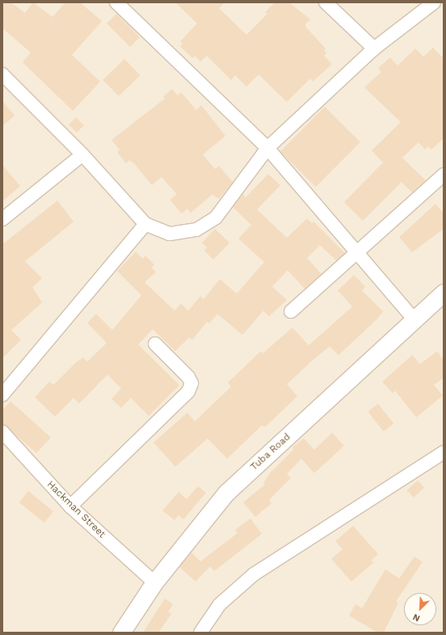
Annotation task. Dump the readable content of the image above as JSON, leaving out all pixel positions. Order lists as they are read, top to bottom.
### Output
{
  "streets": {
    "street": ["Tuba Road", "Hackman Street"]
  },
  "crossings": [
    ["Tuba Road", "Hackman Street"]
  ],
  "north": "bottom left"
}
